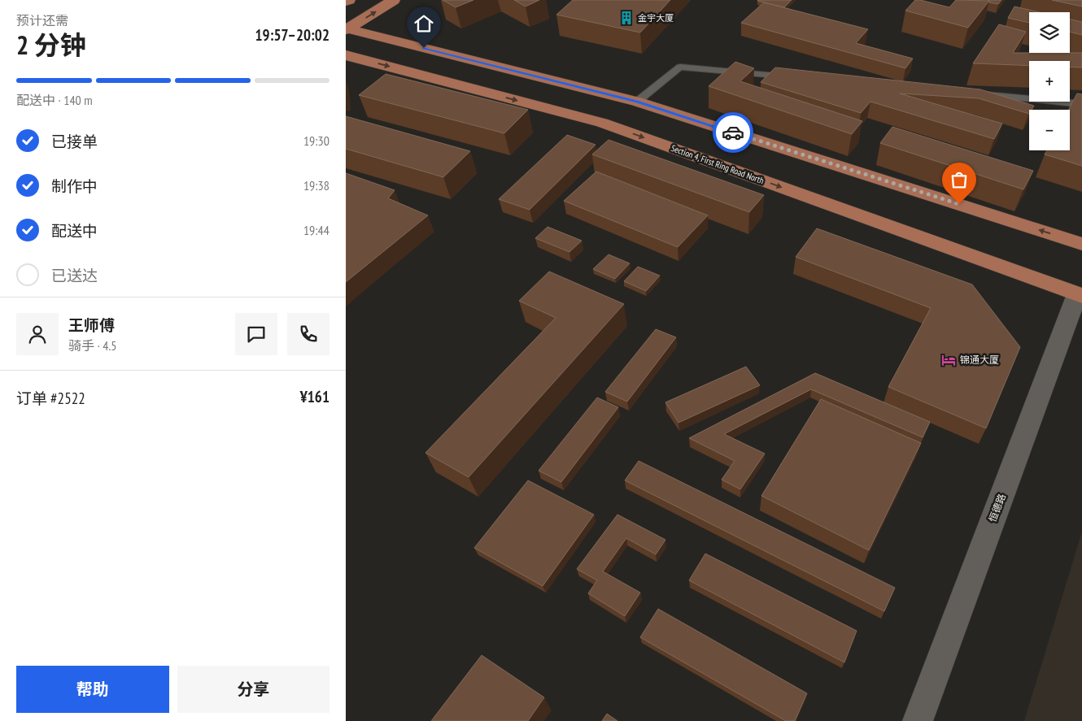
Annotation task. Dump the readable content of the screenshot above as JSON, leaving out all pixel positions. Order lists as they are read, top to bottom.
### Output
{
  "streets": {
    "main road": ["Section 4, First Ring Road North"],
    "street": ["恒德路"]
  },
  "crossings": [
    ["Section 4, First Ring Road North", "恒德路"]
  ],
  "places": {
    "building": ["金宇大厦"],
    "hotel": ["锦通大厦"]
  },
  "page": {
    "heading": ["2 分钟", "预计还需", "19:57–20:02"],
    "panel": [
      "王师傅",
      "骑手 · 4.5",
      "订单 #2522",
      "¥161"
    ],
    "map_buttons": ["+", "−"],
    "bar": "配送中 · 140 m",
    "list": [
      ["已接单", "19:30"],
      ["制作中", "19:38"],
      ["配送中", "19:44"],
      "已送达"
    ],
    "buttons": ["帮助", "分享"]
  }
}
